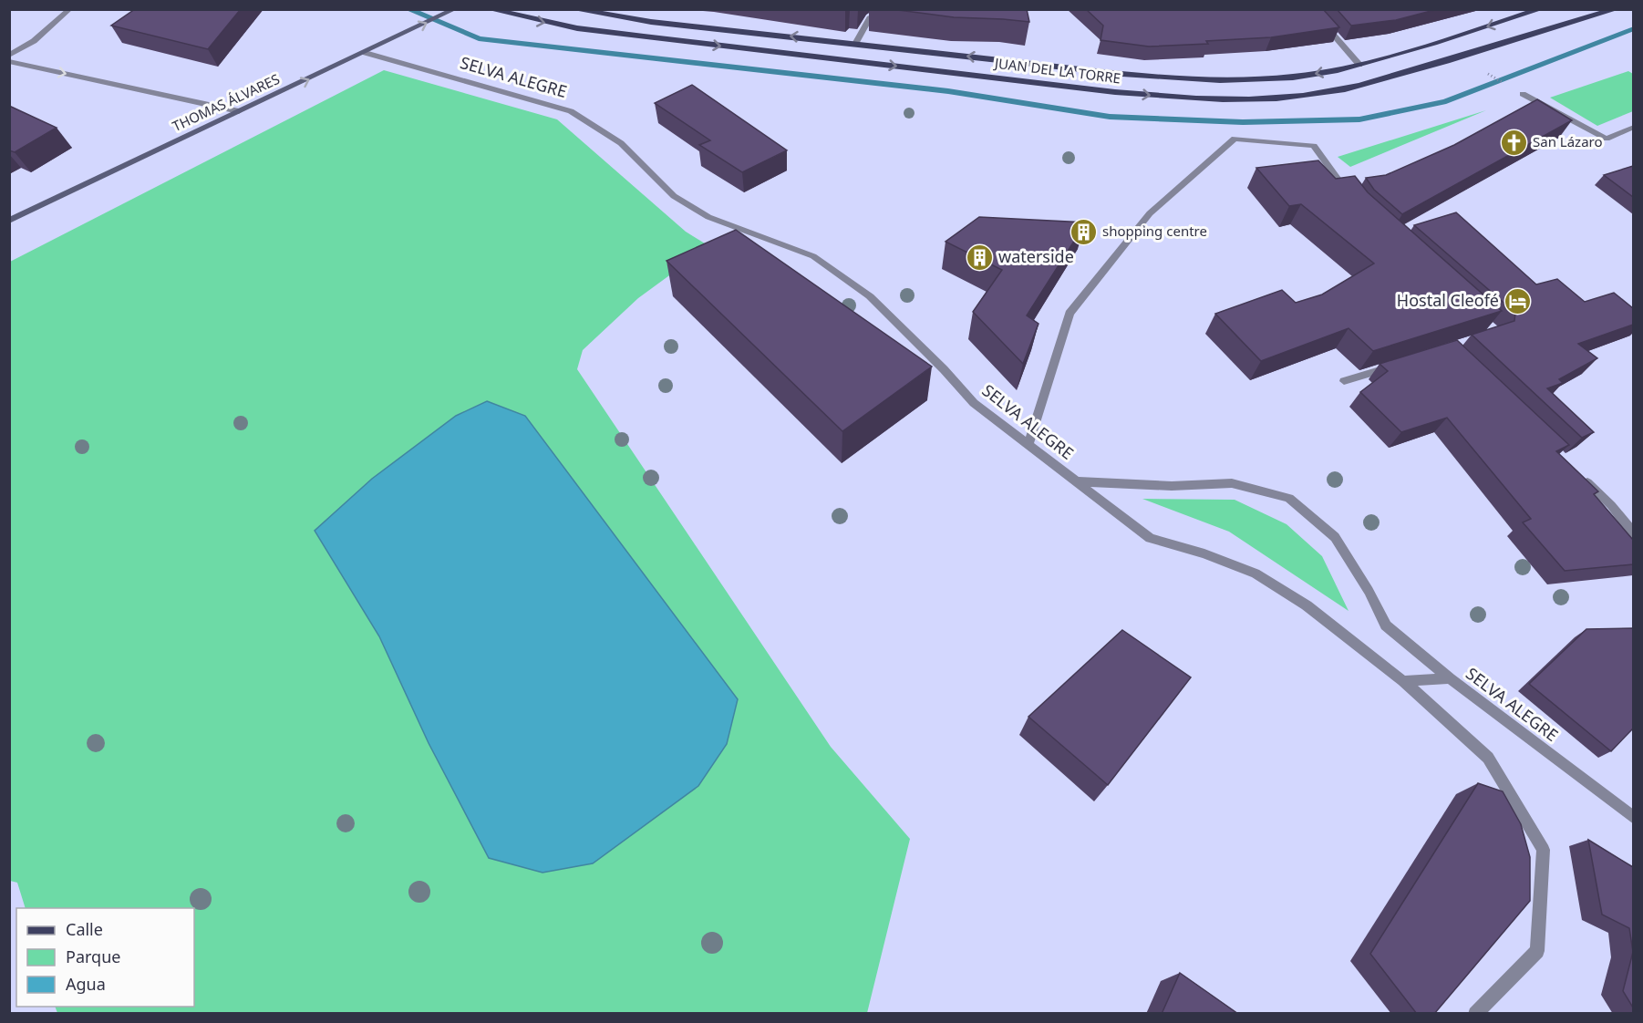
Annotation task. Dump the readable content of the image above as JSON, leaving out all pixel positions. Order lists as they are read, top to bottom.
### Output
{
  "streets": {
    "main road": ["JUAN DEL LA TORRE"],
    "street": ["SELVA ALEGRE", "THOMAS ÁLVARES"]
  },
  "crossings": [
    ["SELVA ALEGRE", "THOMAS ÁLVARES"]
  ],
  "one_way": ["THOMAS ÁLVARES"],
  "places": {
    "church": ["San Lázaro"],
    "building": ["shopping centre", "waterside"],
    "hotel": ["Hostal Cleofé"]
  },
  "legend": ["Calle", "Parque", "Agua"]
}
